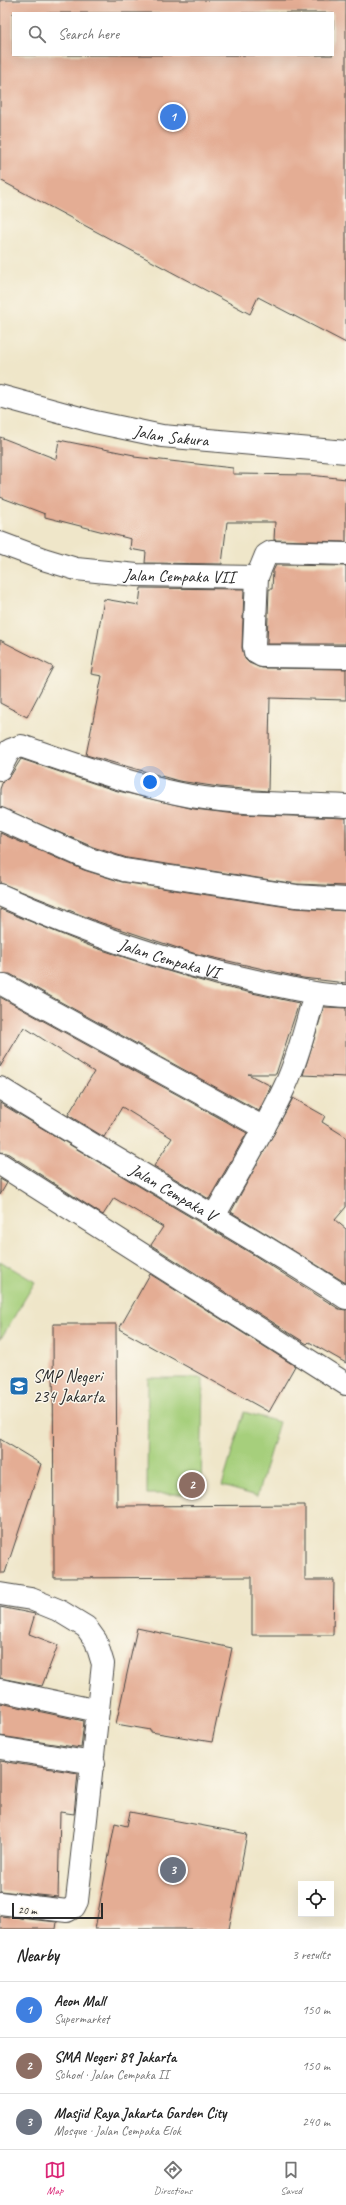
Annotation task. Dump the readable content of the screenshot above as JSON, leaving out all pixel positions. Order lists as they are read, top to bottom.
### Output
{
  "streets": {
    "street": [
      "Jalan Sakura",
      "Jalan Cempaka VII",
      "Jalan Cempaka VI",
      "Jalan Cempaka V"
    ]
  },
  "places": {
    "school or university": ["SMP Negeri 234 Jakarta"]
  },
  "scale_bar": "20 m",
  "page": {
    "search": "Search here",
    "pins": ["1", "2", "3"],
    "scale": "20 m",
    "heading": ["Nearby", "3 results"],
    "list": [
      {
        "mark": "1",
        "name": "Aeon Mall",
        "note": "Supermarket",
        "value": "150 m"
      },
      {
        "mark": "2",
        "name": "SMA Negeri 89 Jakarta",
        "note": "School · Jalan Cempaka II",
        "value": "150 m"
      },
      {
        "mark": "3",
        "name": "Masjid Raya Jakarta Garden City",
        "note": "Mosque · Jalan Cempaka Elok",
        "value": "240 m"
      }
    ],
    "nav": ["Map", "Directions", "Saved"]
  }
}
